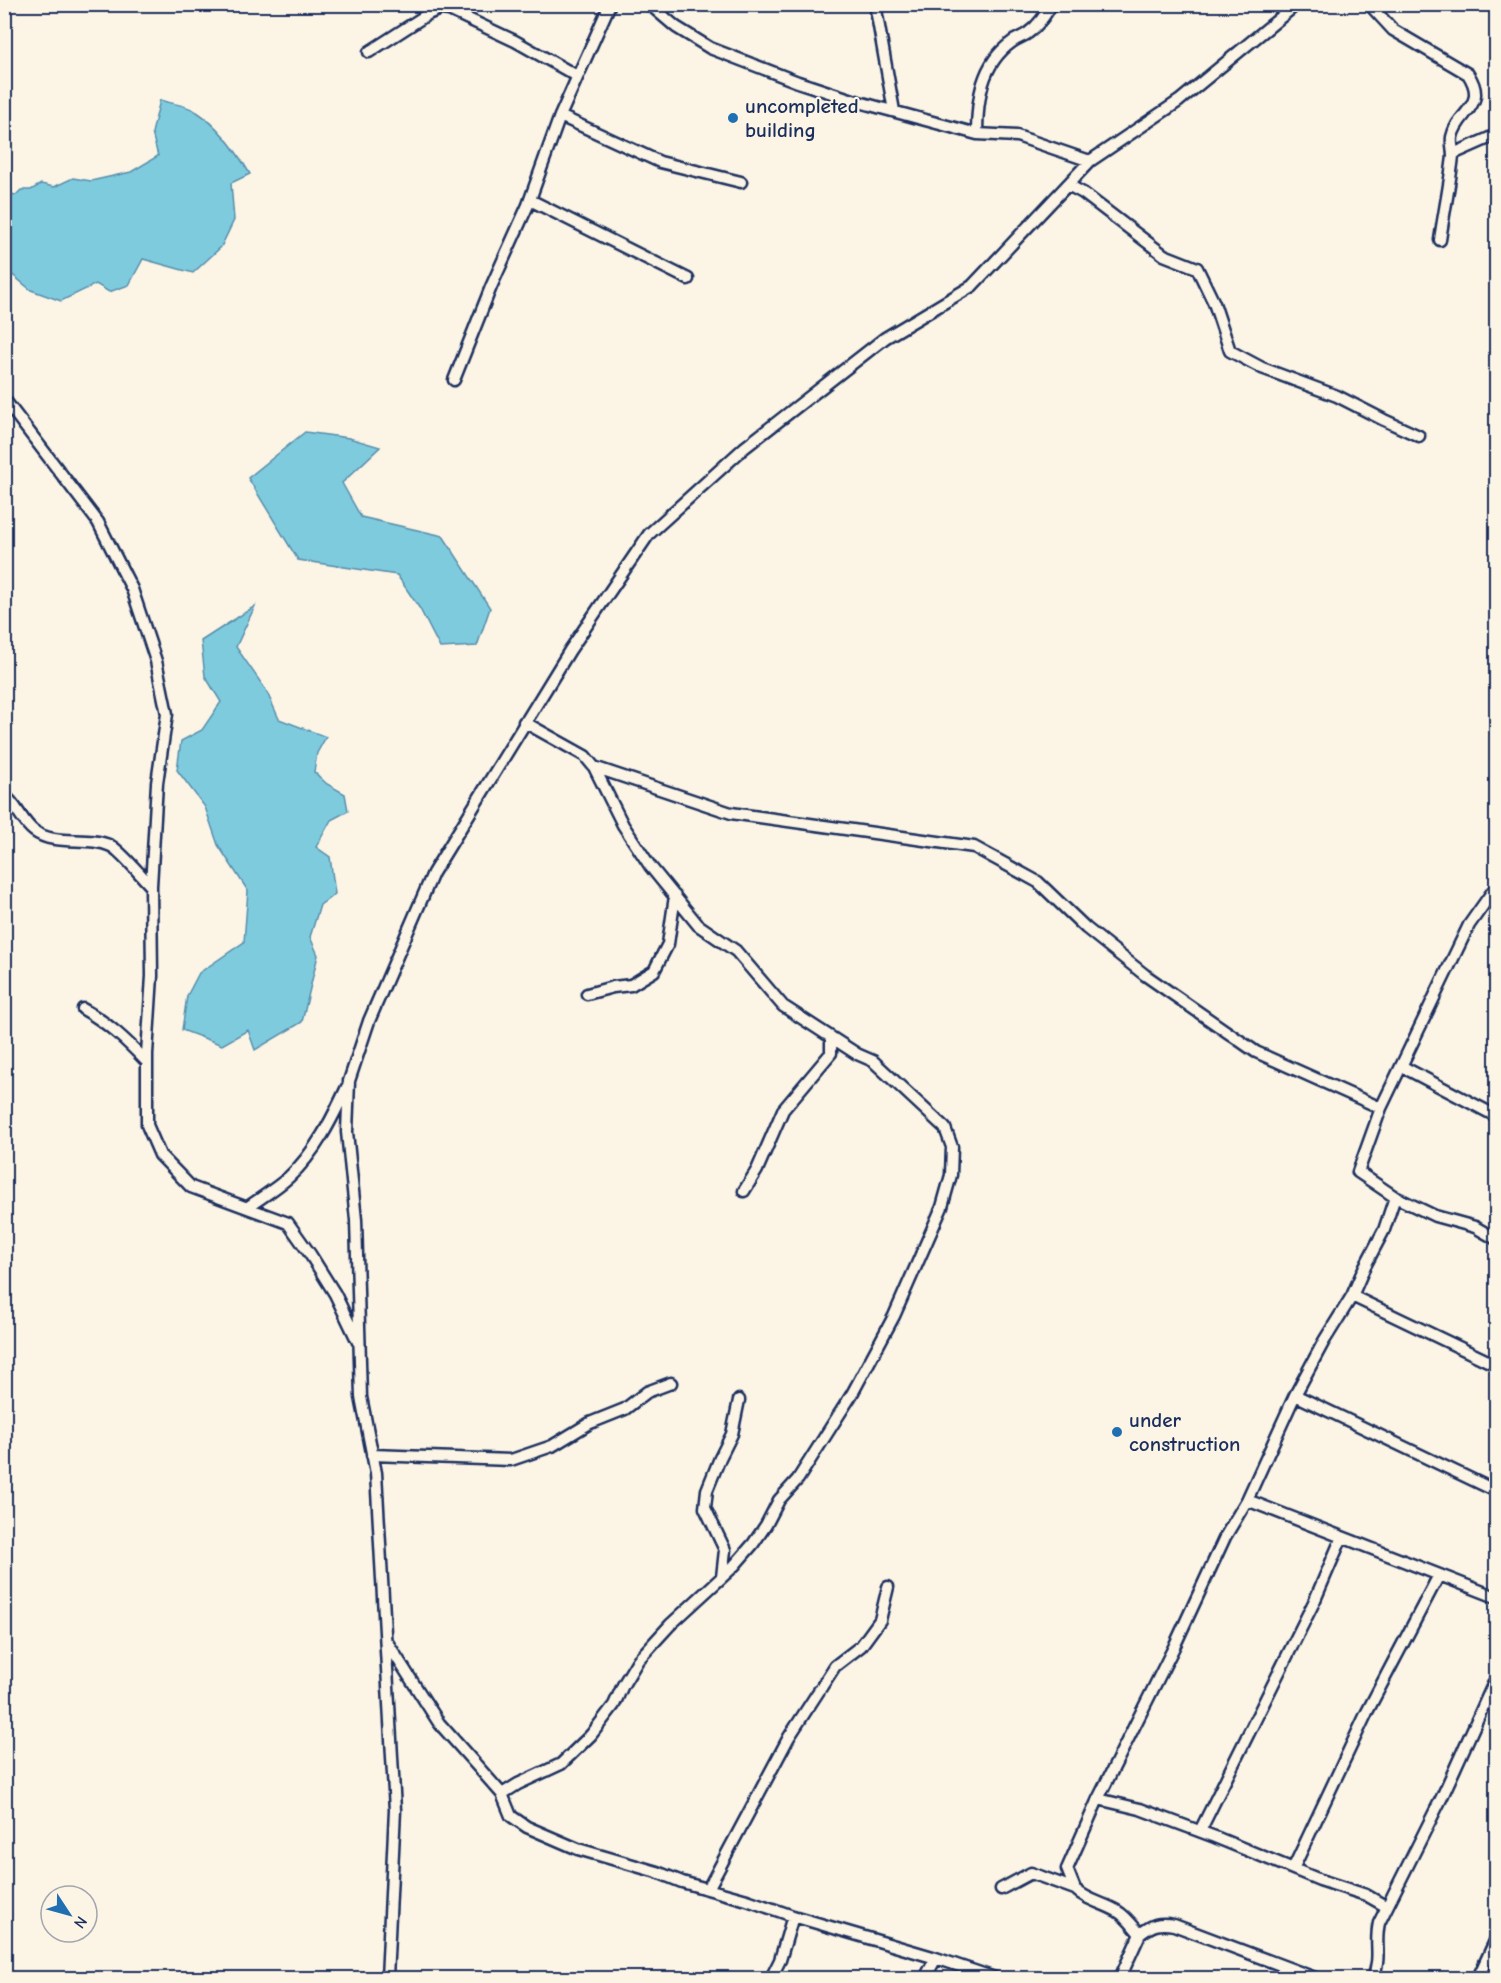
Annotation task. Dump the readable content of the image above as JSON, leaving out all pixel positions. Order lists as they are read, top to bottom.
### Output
{
  "places": ["uncompleted building", "under construction"],
  "north": "bottom right"
}
